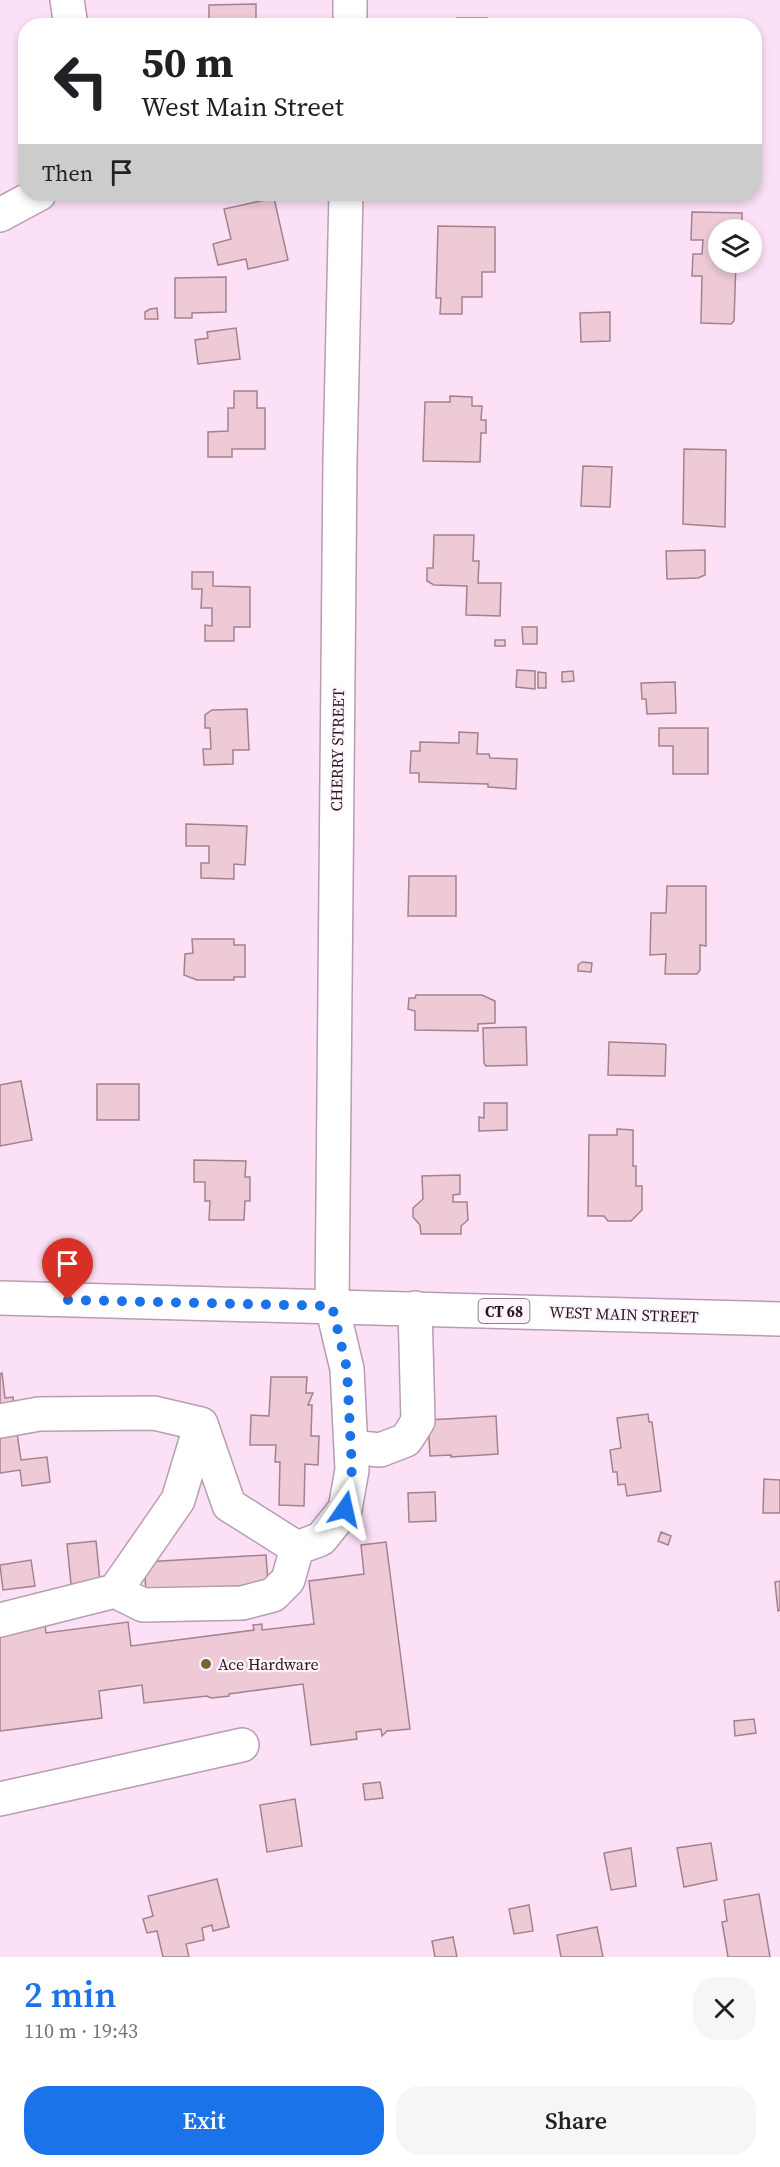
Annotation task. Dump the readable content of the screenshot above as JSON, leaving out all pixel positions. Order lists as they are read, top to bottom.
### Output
{
  "streets": {
    "street": ["CHERRY STREET", "CT 68", "WEST MAIN STREET"]
  },
  "crossings": [
    ["CHERRY STREET", "WEST MAIN STREET"]
  ],
  "places": ["Ace Hardware"],
  "page": {
    "turn": ["50 m", "West Main Street"],
    "then": "Then",
    "heading": ["2 min", "110 m · 19:43"],
    "buttons": ["Exit", "Share"]
  }
}
